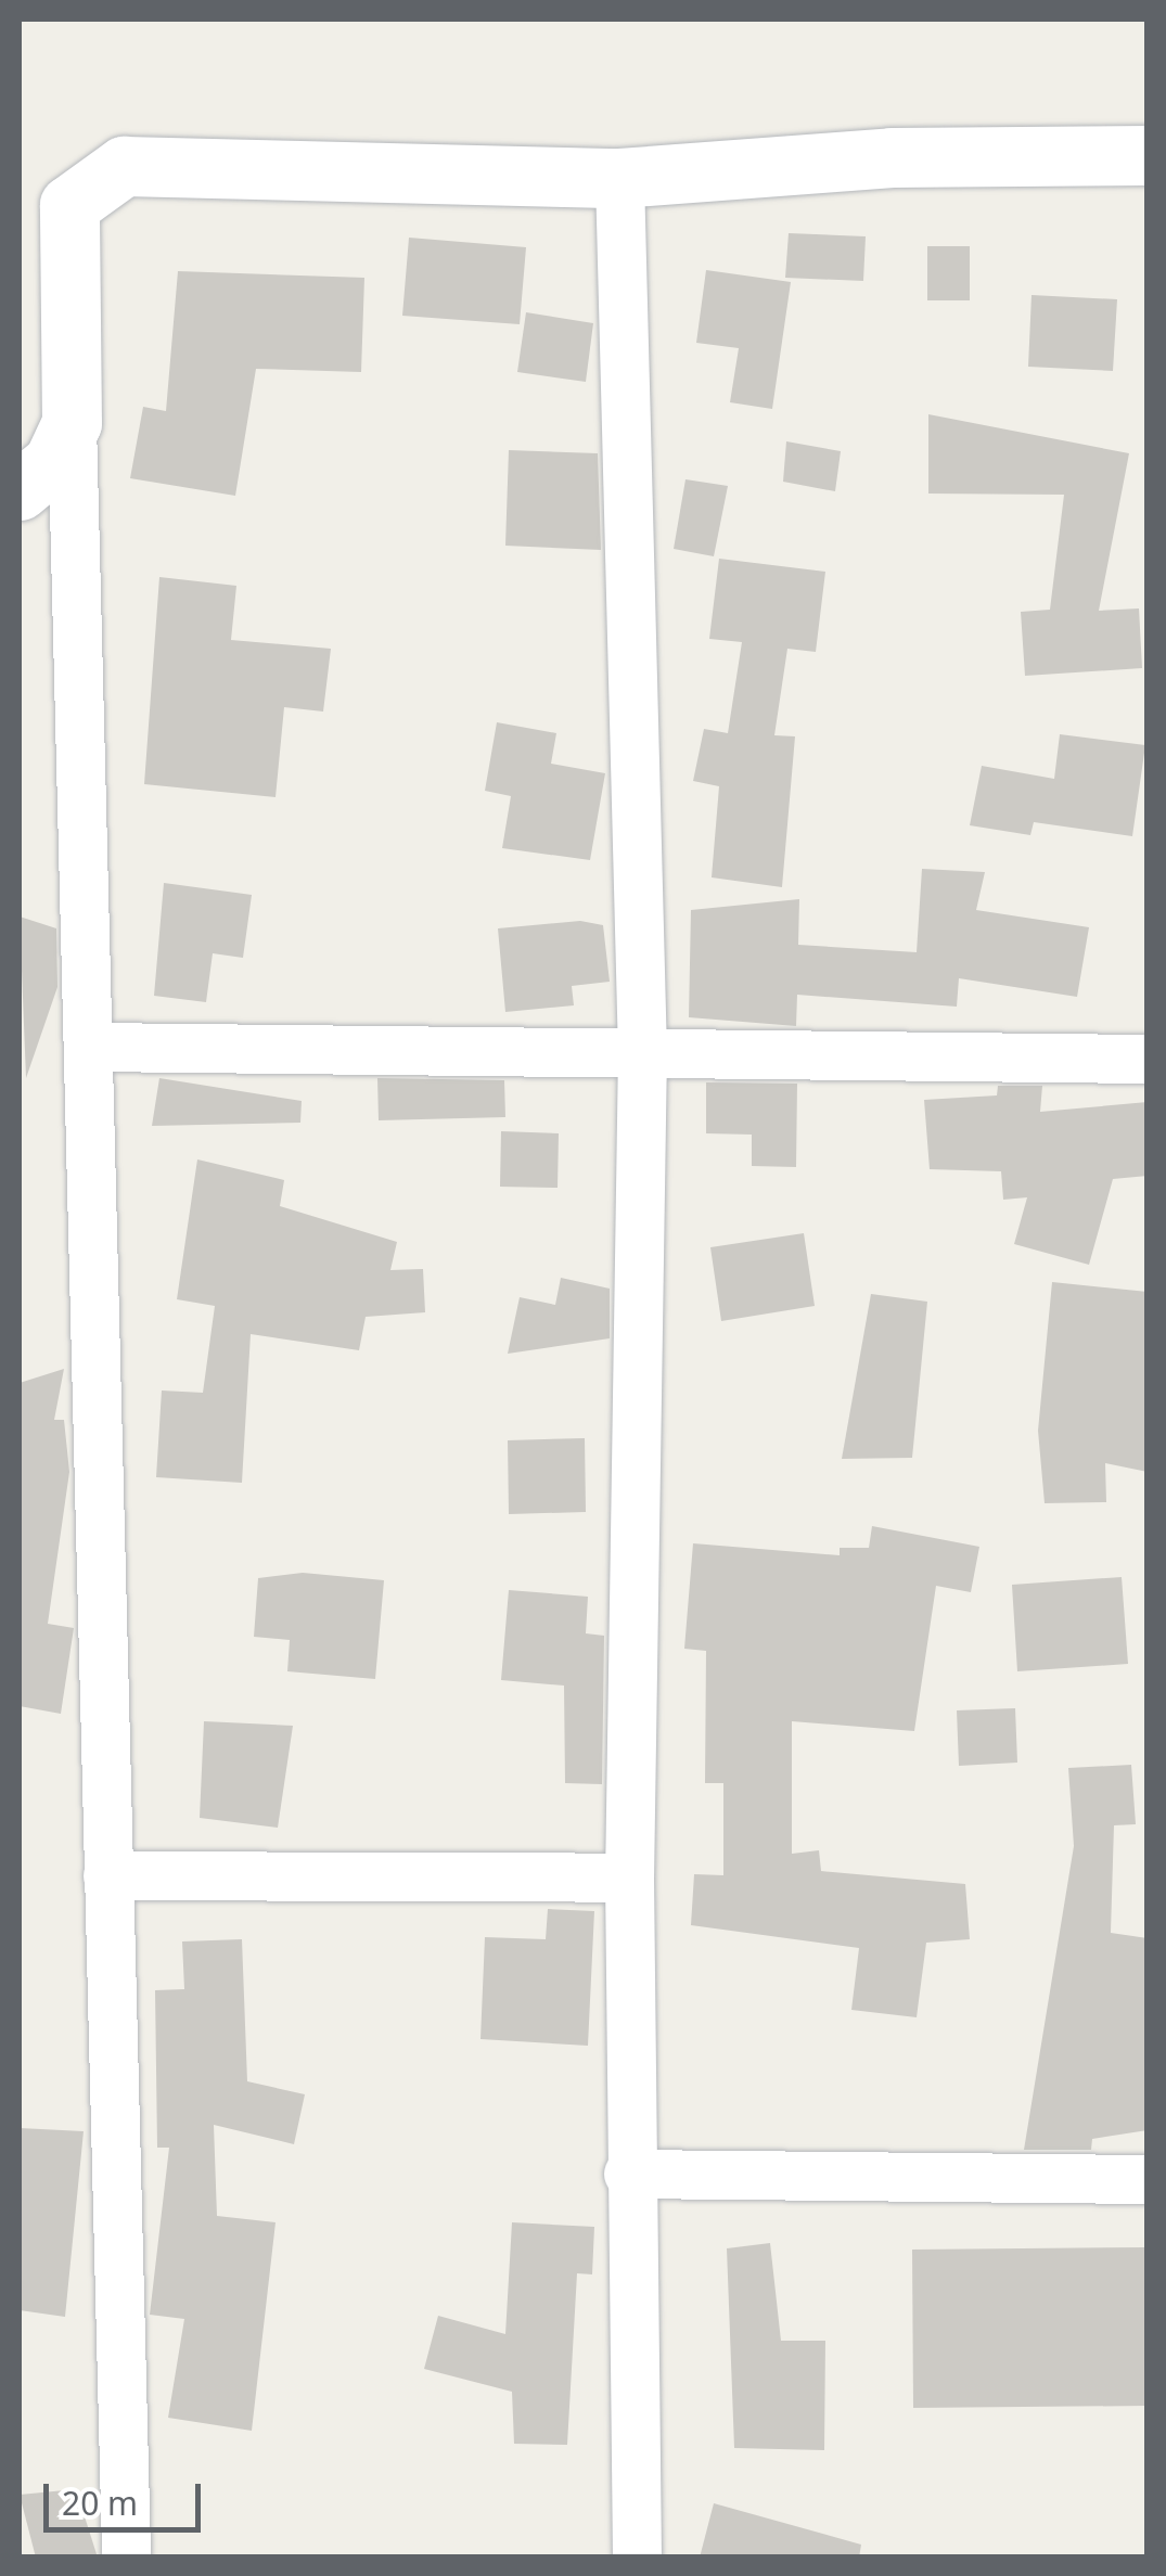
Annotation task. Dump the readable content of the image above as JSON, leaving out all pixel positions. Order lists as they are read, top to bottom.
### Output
{
  "scale_bar": "20 m"
}
